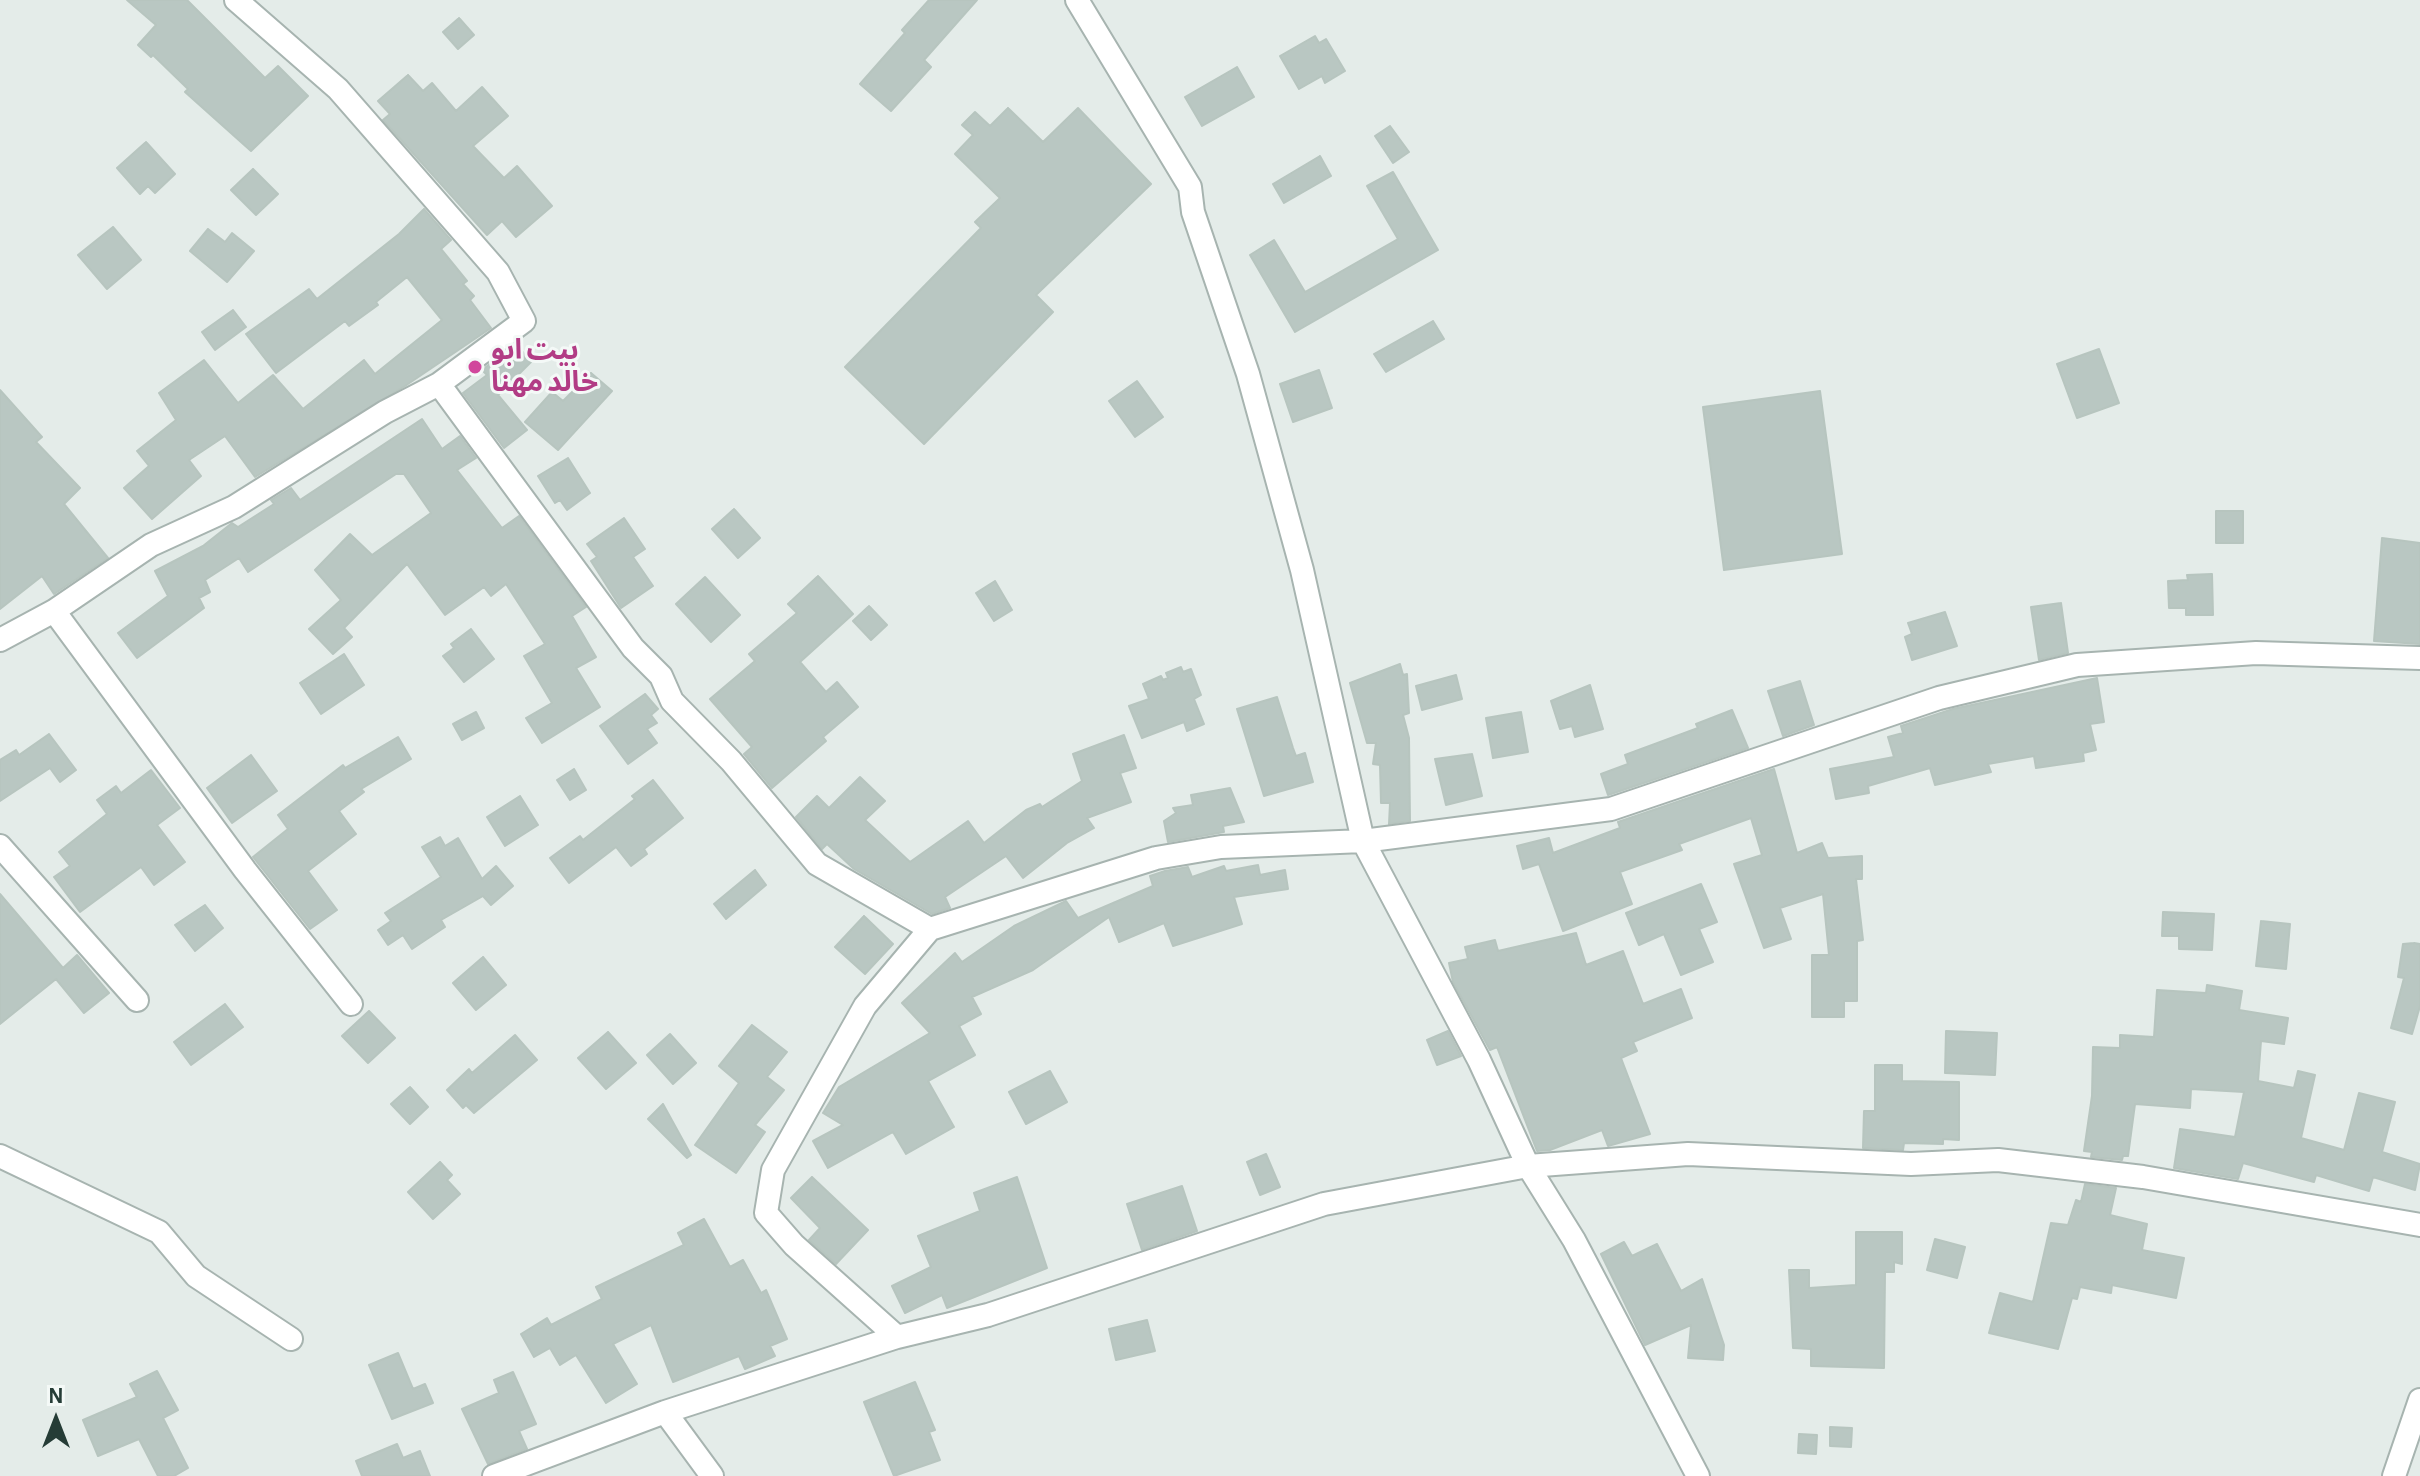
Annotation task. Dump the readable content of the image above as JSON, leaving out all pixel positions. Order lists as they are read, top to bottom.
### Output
{
  "places": ["بيت ابو خالد مهنا"],
  "north": "top"
}
